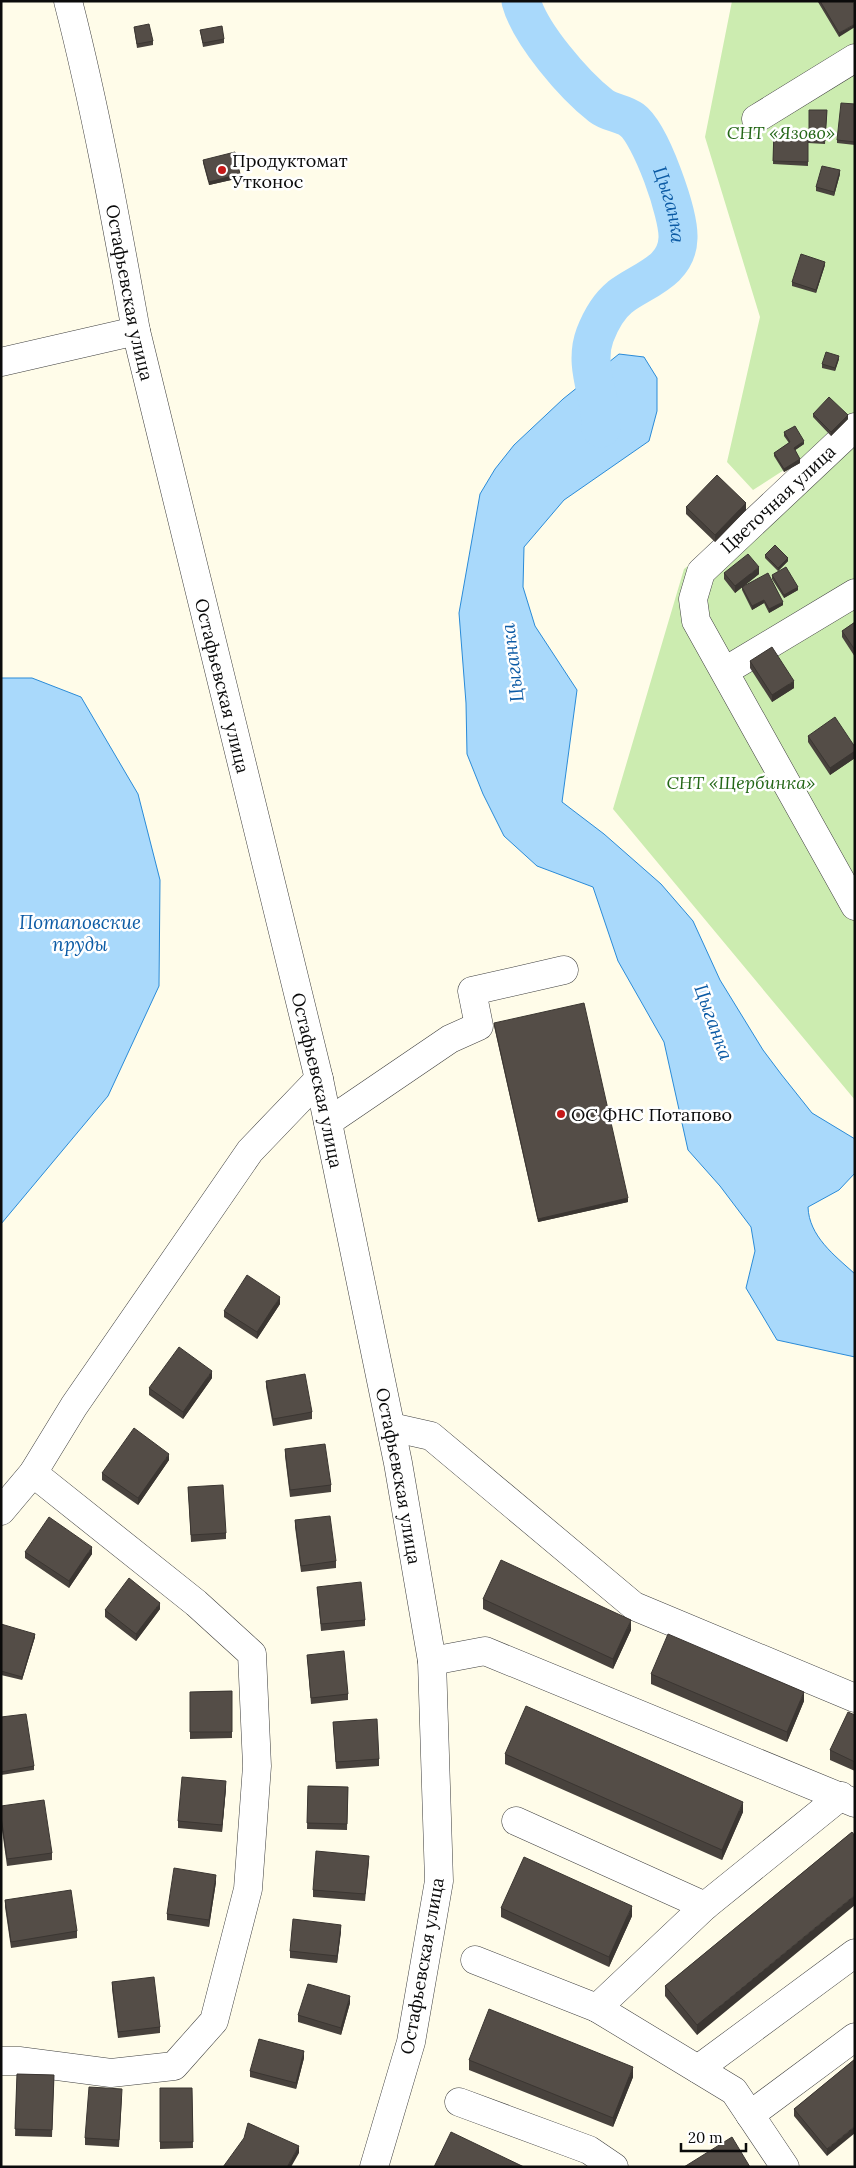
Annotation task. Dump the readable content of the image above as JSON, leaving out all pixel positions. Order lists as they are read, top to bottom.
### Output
{
  "streets": {
    "street": ["Остафьевская улица", "Цветочная улица"]
  },
  "water": ["Цыганка", "Потаповские пруды"],
  "parks": ["СНТ «Язово»", "СНТ «Щербинка»"],
  "places": ["Продуктомат Утконос", "ОС ФНС Потапово"],
  "scale_bar": "20 m"
}
